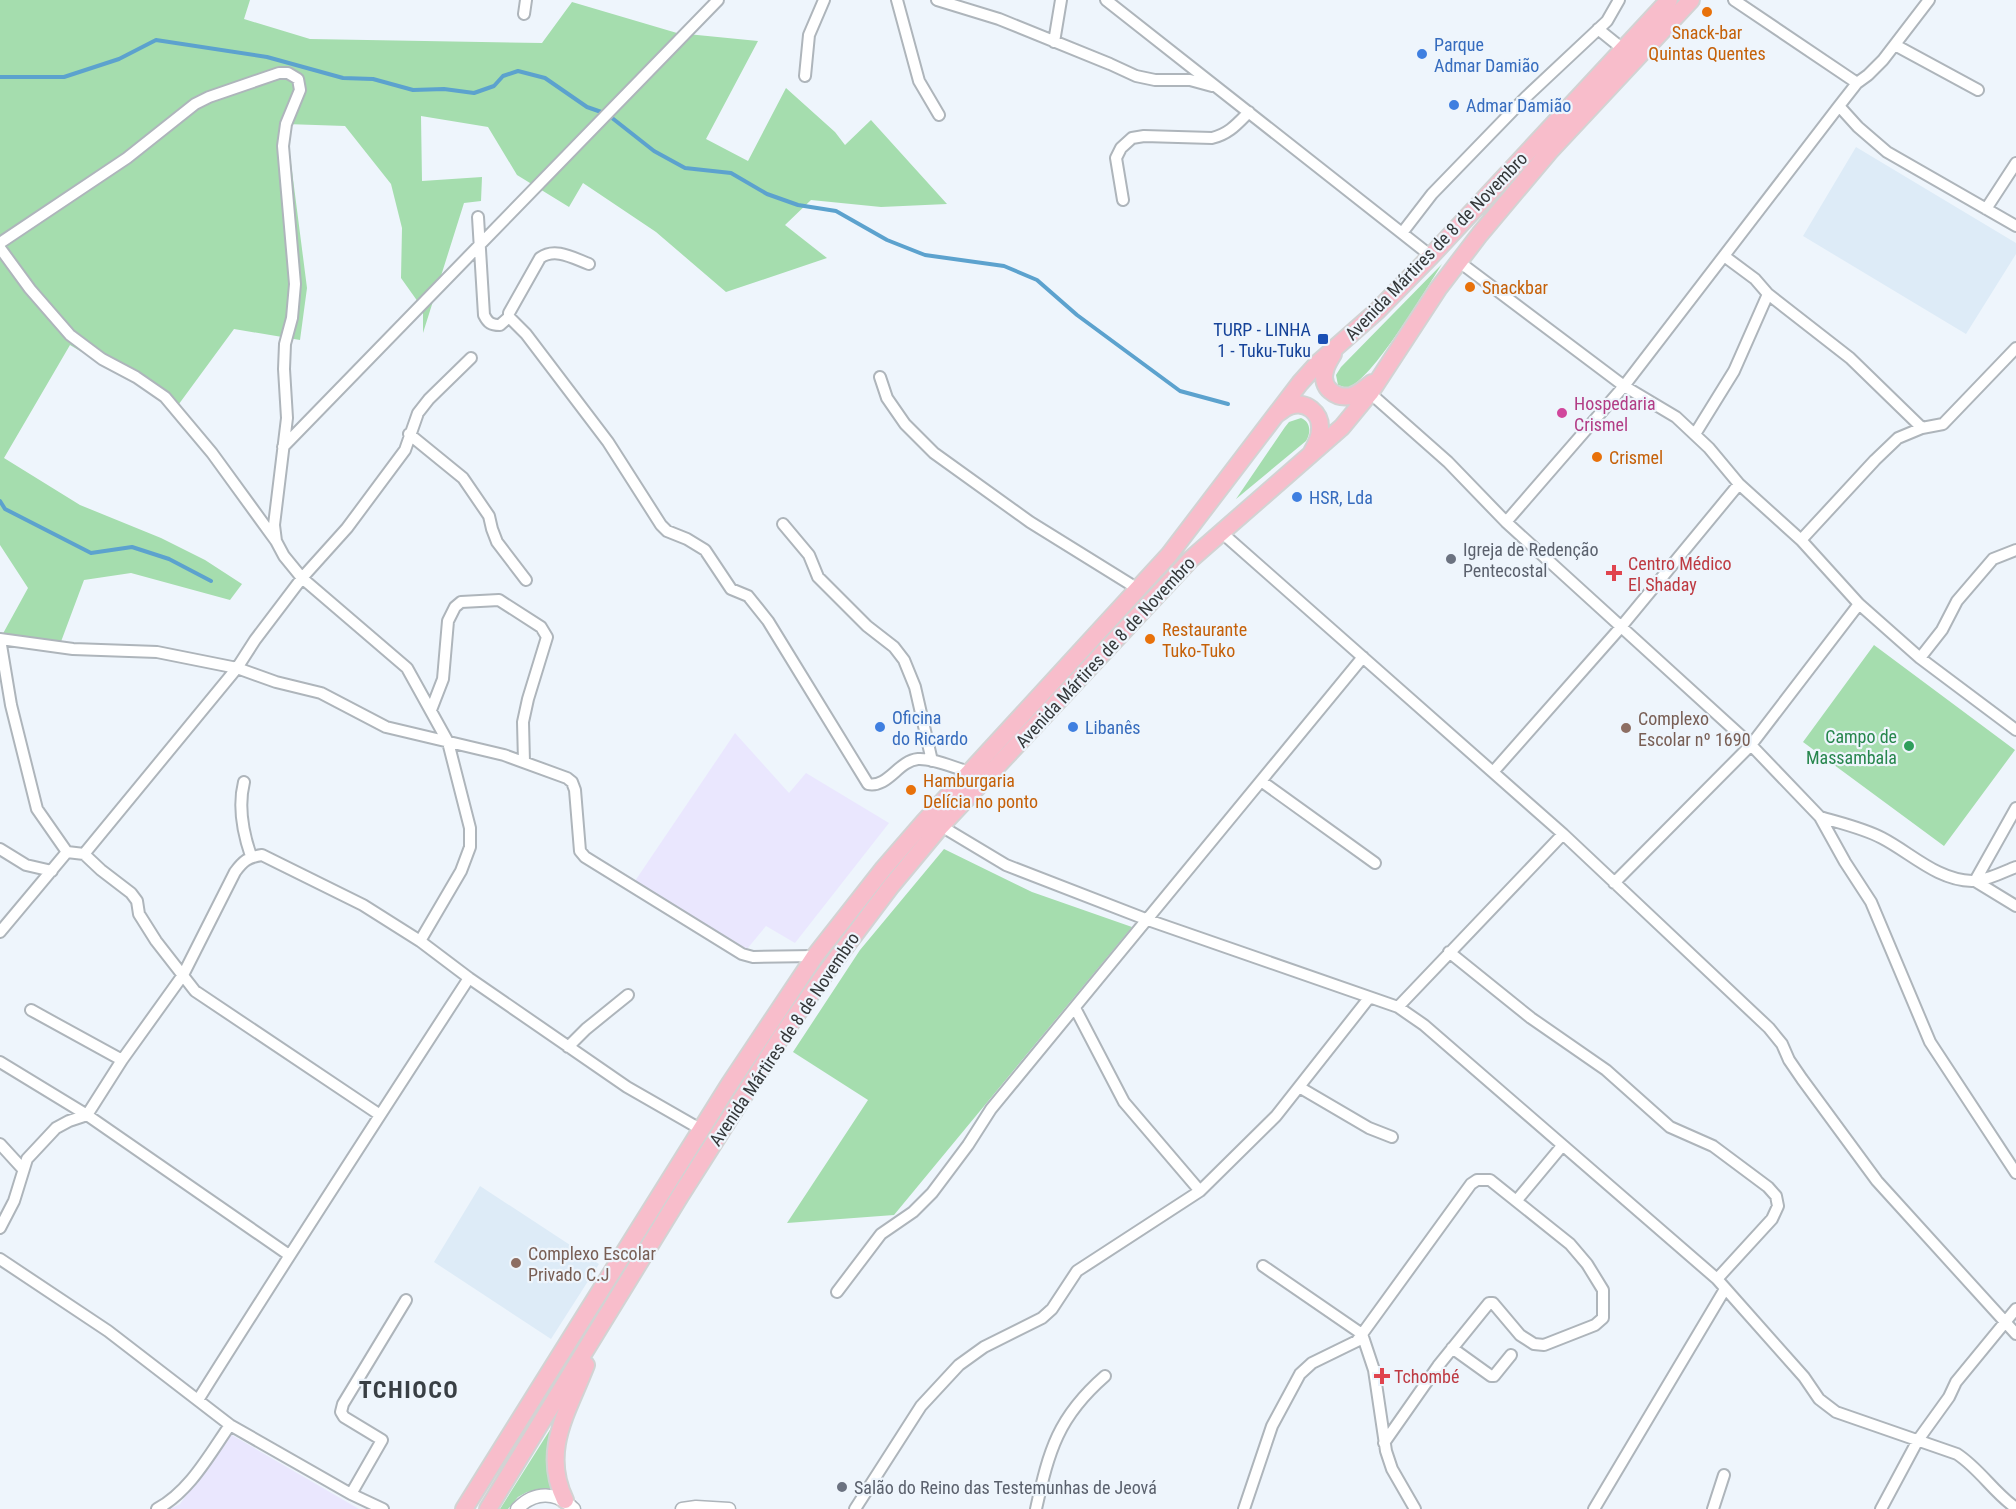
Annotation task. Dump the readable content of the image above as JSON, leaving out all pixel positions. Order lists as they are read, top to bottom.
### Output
{
  "streets": {
    "main road": ["Avenida Mártires de 8 de Novembro"]
  },
  "districts": ["TCHIOCO"],
  "places": {
    "other": [
      "Snack-bar Quintas Quentes",
      "Parque Admar Damião",
      "Admar Damião",
      "Snackbar",
      "Hospedaria Crismel",
      "Crismel",
      "HSR, Lda",
      "Igreja de Redenção Pentecostal",
      "Restaurante Tuko-Tuko",
      "Oficina do Ricardo",
      "Libanês",
      "Complexo Escolar nº 1690",
      "Campo de Massambala",
      "Hamburgaria Delícia no ponto",
      "Complexo Escolar Privado C.J",
      "Salão do Reino das Testemunhas de Jeová"
    ],
    "transit": ["TURP - LINHA 1 - Tuku-Tuku"],
    "health": ["Centro Médico El Shaday", "Tchombé"]
  }
}
